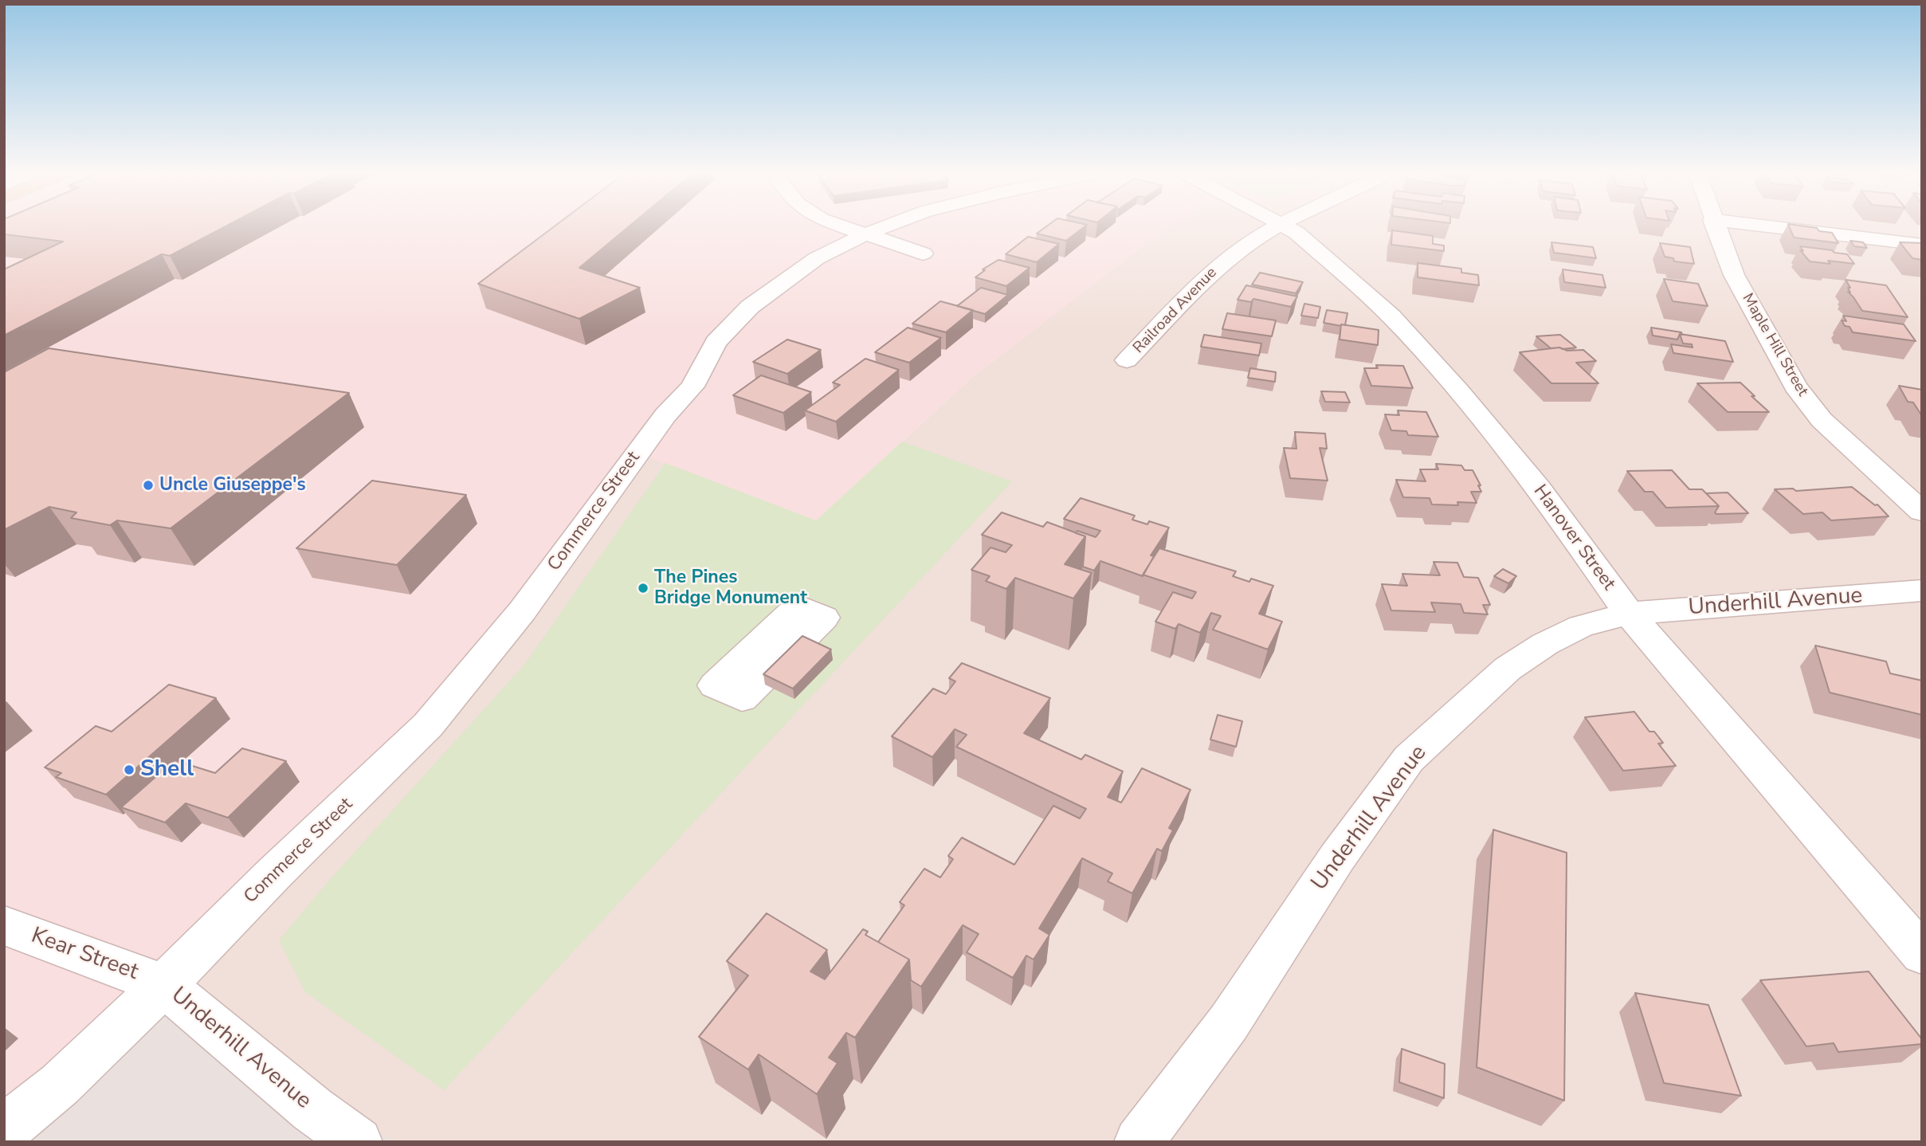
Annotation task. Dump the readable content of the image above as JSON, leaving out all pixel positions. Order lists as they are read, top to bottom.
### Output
{
  "streets": {
    "street": [
      "Railroad Avenue",
      "Maple Hill Street",
      "Commerce Street",
      "Hanover Street",
      "Underhill Avenue",
      "Kear Street"
    ]
  },
  "crossings": [
    ["Commerce Street", "Underhill Avenue"],
    ["Commerce Street", "Kear Street"],
    ["Hanover Street", "Underhill Avenue"],
    ["Underhill Avenue", "Kear Street"]
  ],
  "places": ["Uncle Giuseppe's", "The Pines Bridge Monument", "Shell"]
}
